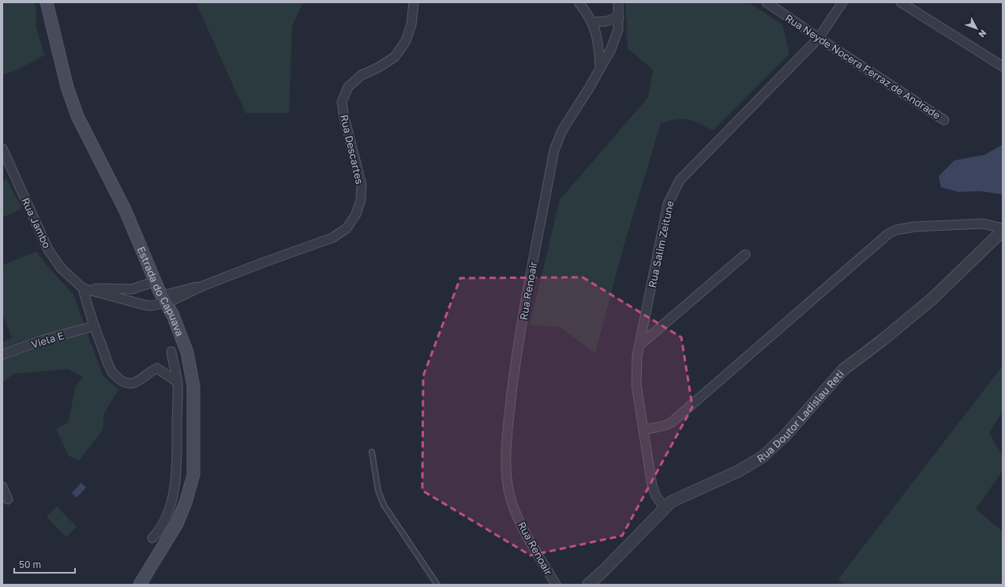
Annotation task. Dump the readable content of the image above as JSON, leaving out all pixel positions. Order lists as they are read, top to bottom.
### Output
{
  "streets": {
    "main road": ["Estrada do Capuava"],
    "street": [
      "Rua Neyde Nocera Ferraz de Andrade",
      "Rua Descartes",
      "Rua Jambo",
      "Rua Salim Zeitune",
      "Rua Renoair",
      "Viela E",
      "Rua Doutor Ladislau Reti"
    ]
  },
  "crossings": [
    ["Rua Neyde Nocera Ferraz de Andrade", "Rua Salim Zeitune"],
    ["Rua Descartes", "Rua Jambo"],
    ["Rua Descartes", "Estrada do Capuava"],
    ["Rua Salim Zeitune", "Rua Doutor Ladislau Reti"]
  ],
  "scale_bar": "50 m",
  "north": "bottom right"
}
